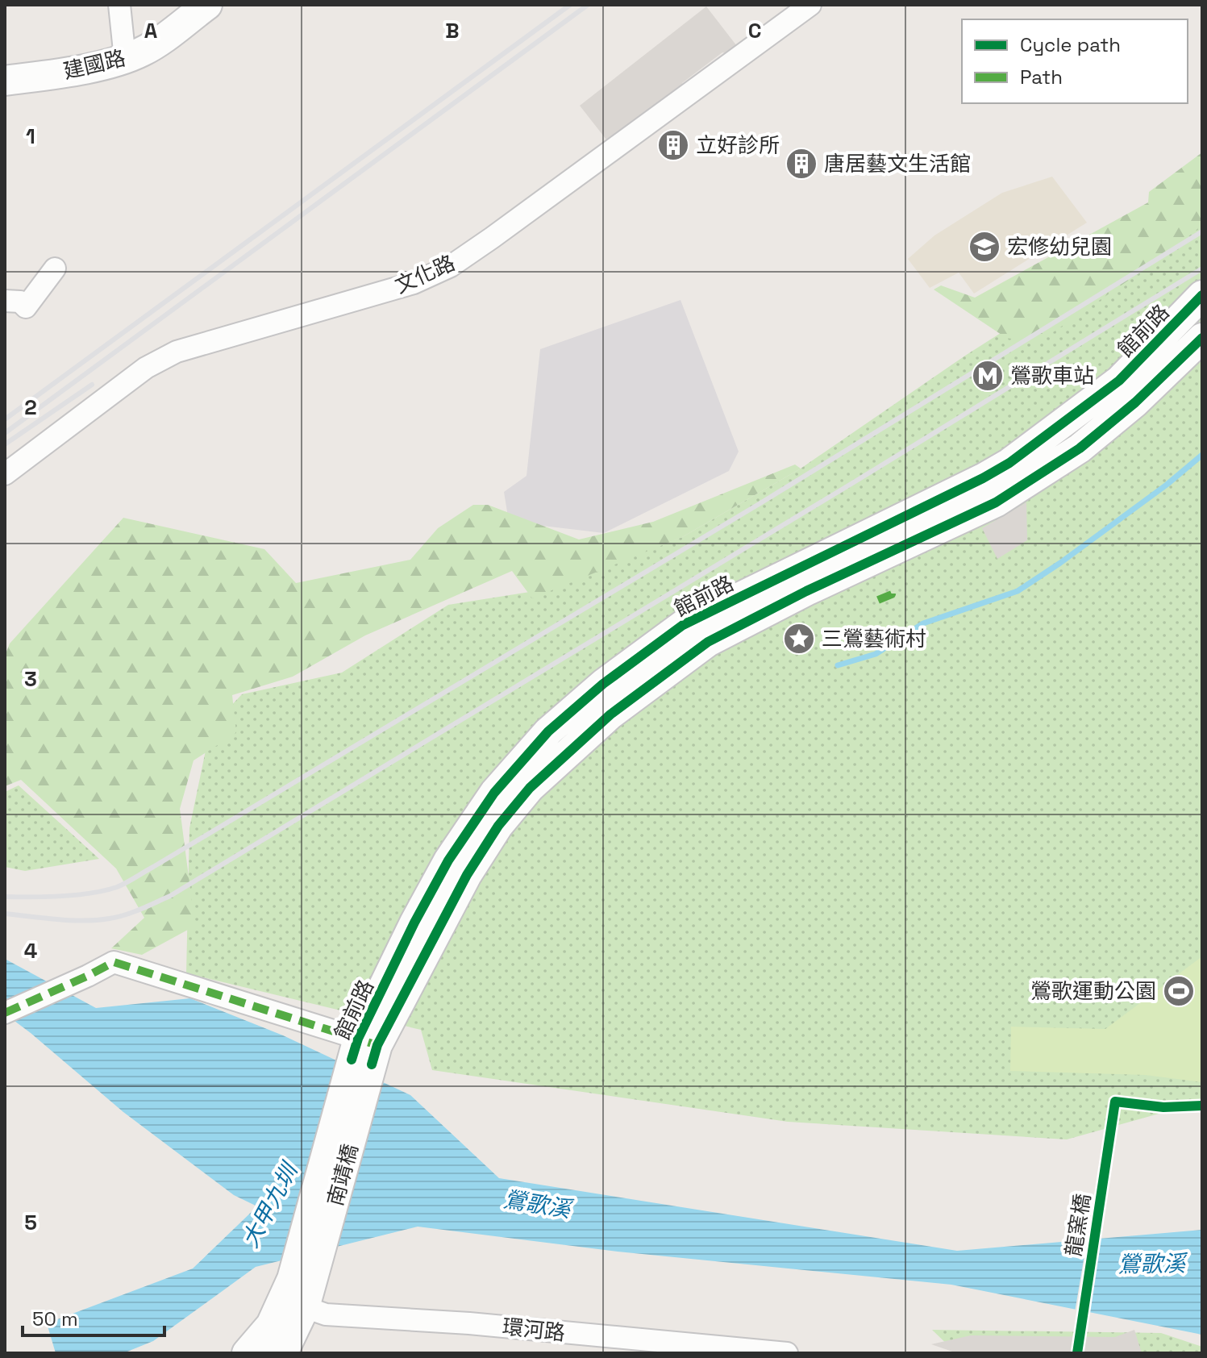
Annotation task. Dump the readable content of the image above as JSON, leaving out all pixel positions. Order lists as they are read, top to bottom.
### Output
{
  "streets": {
    "street": [
      "建國路",
      "文化路",
      "館前路",
      "南靖橋",
      "環河路"
    ],
    "cycle path": ["龍窯橋"]
  },
  "crossings": [
    ["館前路", "南靖橋"],
    ["南靖橋", "環河路"]
  ],
  "water": ["鶯歌溪", "大甲九圳"],
  "places": {
    "building": ["立好診所", "唐居藝文生活館"],
    "school or university": ["宏修幼兒園"],
    "metro station": ["鶯歌車站"],
    "place": ["三鶯藝術村"],
    "sports": ["鶯歌運動公園"]
  },
  "legend": ["Cycle path", "Path"],
  "scale_bar": "50 m",
  "grid": {
    "columns": ["A", "B", "C"],
    "rows": [
      "1",
      "2",
      "3",
      "4",
      "5"
    ]
  }
}
